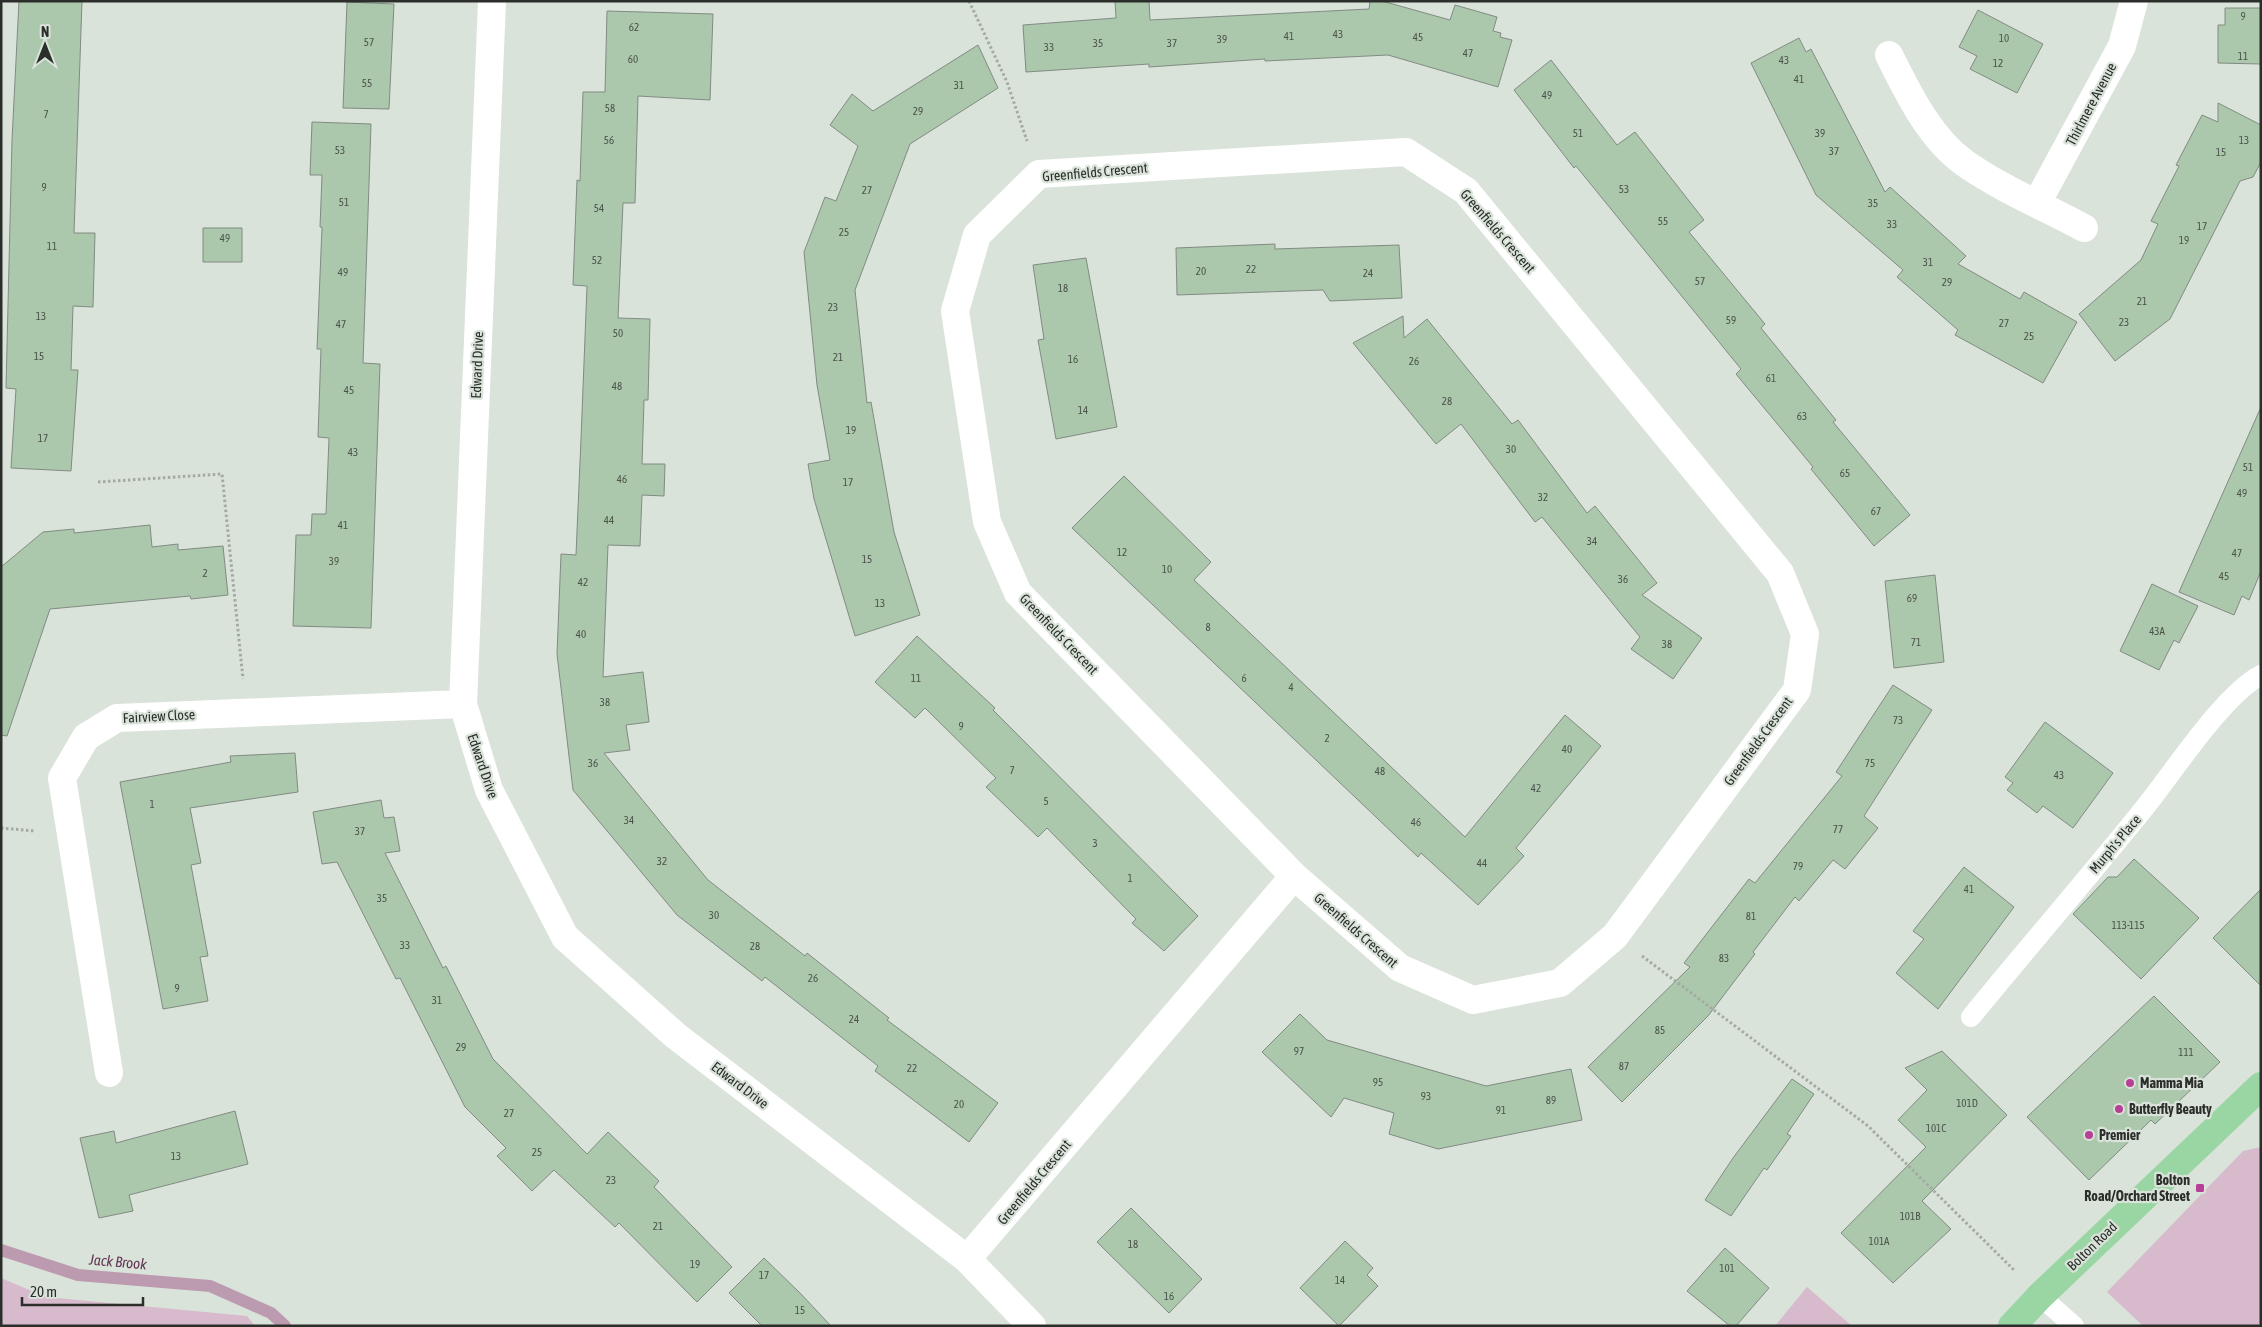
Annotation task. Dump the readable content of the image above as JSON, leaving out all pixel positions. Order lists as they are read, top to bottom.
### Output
{
  "streets": {
    "main road": ["Bolton Road"],
    "street": [
      "Thirlmere Avenue",
      "Greenfields Crescent",
      "Edward Drive",
      "Fairview Close"
    ],
    "lane": ["Murph's Place"]
  },
  "crossings": [
    ["Greenfields Crescent", "Edward Drive"],
    ["Edward Drive", "Fairview Close"]
  ],
  "water": ["Jack Brook"],
  "places": {
    "other": ["Mamma Mia", "Butterfly Beauty", "Premier"],
    "transit": ["Bolton Road/Orchard Street"]
  },
  "house_numbers": [
    "9",
    "62",
    "43",
    "41",
    "45",
    "10",
    "39",
    "57",
    "35",
    "37",
    "33",
    "47",
    "11",
    "60",
    "43",
    "12",
    "41",
    "55",
    "31",
    "49",
    "58",
    "29",
    "7",
    "51",
    "39",
    "56",
    "13",
    "53",
    "37",
    "15",
    "9",
    "53",
    "27",
    "51",
    "35",
    "54",
    "55",
    "33",
    "17",
    "25",
    "49",
    "19",
    "11",
    "52",
    "31",
    "22",
    "20",
    "49",
    "24",
    "57",
    "29",
    "18",
    "21",
    "23",
    "13",
    "59",
    "23",
    "27",
    "47",
    "50",
    "25",
    "15",
    "21",
    "16",
    "26",
    "61",
    "48",
    "45",
    "28",
    "14",
    "63",
    "19",
    "17",
    "30",
    "43",
    "51",
    "65",
    "46",
    "17",
    "49",
    "32",
    "67",
    "44",
    "41",
    "34",
    "12",
    "47",
    "15",
    "39",
    "10",
    "2",
    "45",
    "36",
    "42",
    "69",
    "13",
    "8",
    "43A",
    "40",
    "71",
    "38",
    "11",
    "6",
    "4",
    "38",
    "73",
    "9",
    "2",
    "40",
    "36",
    "75",
    "7",
    "48",
    "43",
    "42",
    "5",
    "1",
    "34",
    "46",
    "77",
    "37",
    "3",
    "32",
    "44",
    "79",
    "1",
    "41",
    "35",
    "30",
    "81",
    "113-115",
    "33",
    "28",
    "83",
    "26",
    "9",
    "31",
    "24",
    "85",
    "29",
    "97",
    "111",
    "87",
    "22",
    "95",
    "93",
    "89",
    "101D",
    "20",
    "91",
    "27",
    "101C",
    "25",
    "13",
    "23",
    "101B",
    "21",
    "101A",
    "18",
    "19",
    "101",
    "17",
    "14",
    "16",
    "15"
  ],
  "scale_bar": "20 m",
  "north": "top"
}
